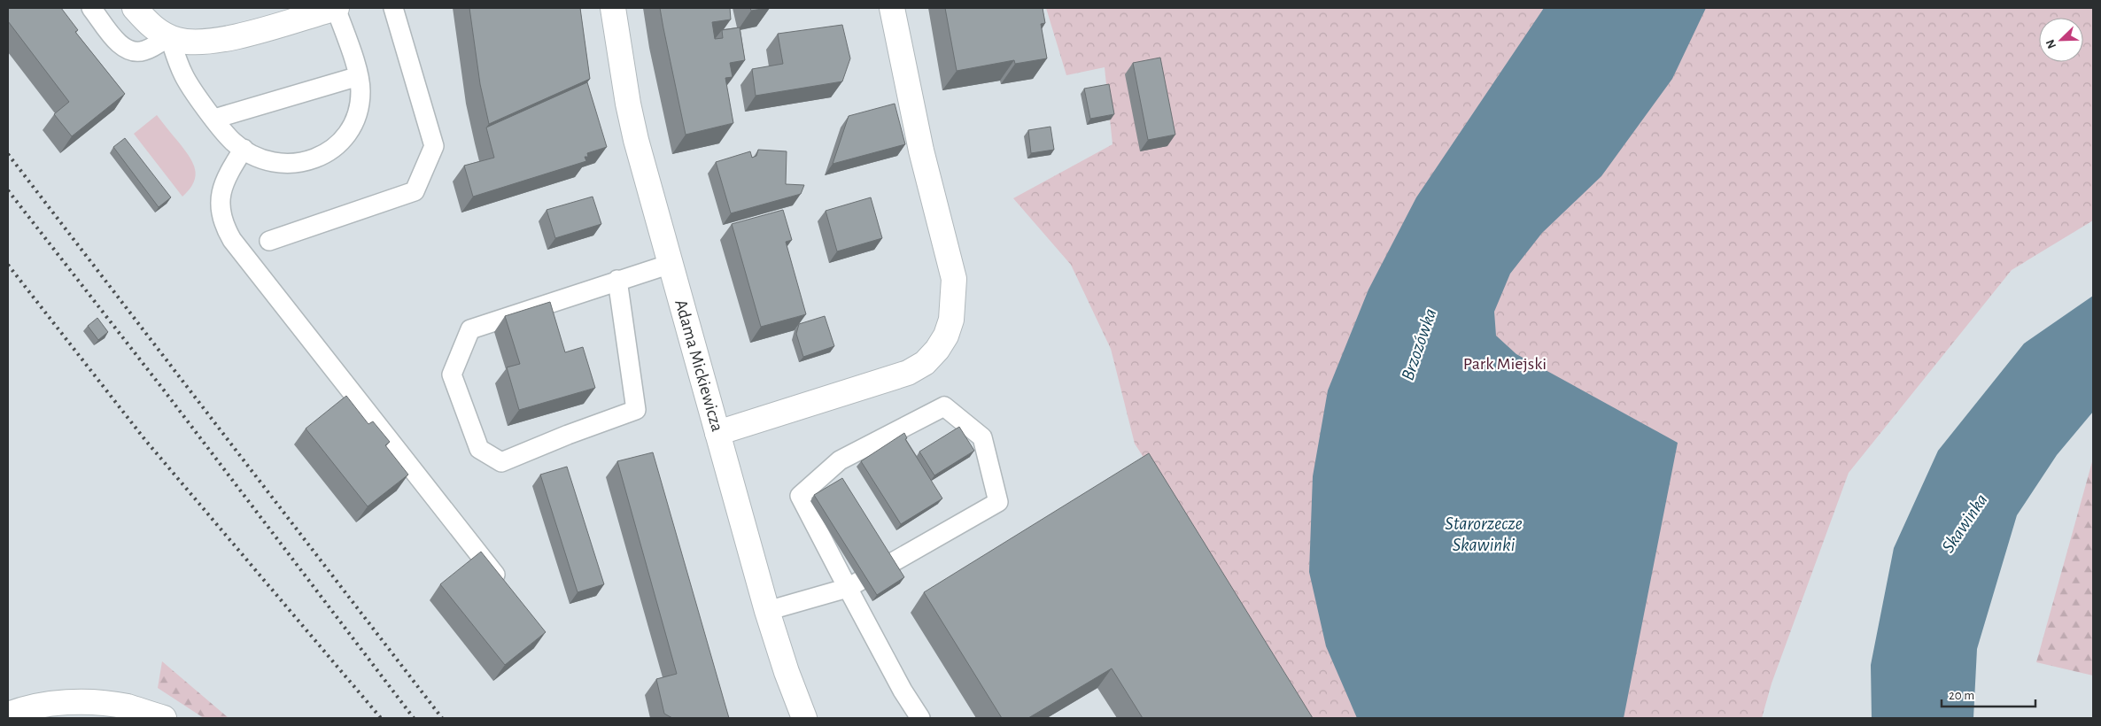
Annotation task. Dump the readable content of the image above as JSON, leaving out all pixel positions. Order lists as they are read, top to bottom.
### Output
{
  "streets": {
    "street": ["Adama Mickiewicza"]
  },
  "water": ["Brzozówka", "Starorzecze Skawinki", "Skawinka"],
  "parks": ["Park Miejski"],
  "scale_bar": "20 m",
  "north": "bottom left"
}
